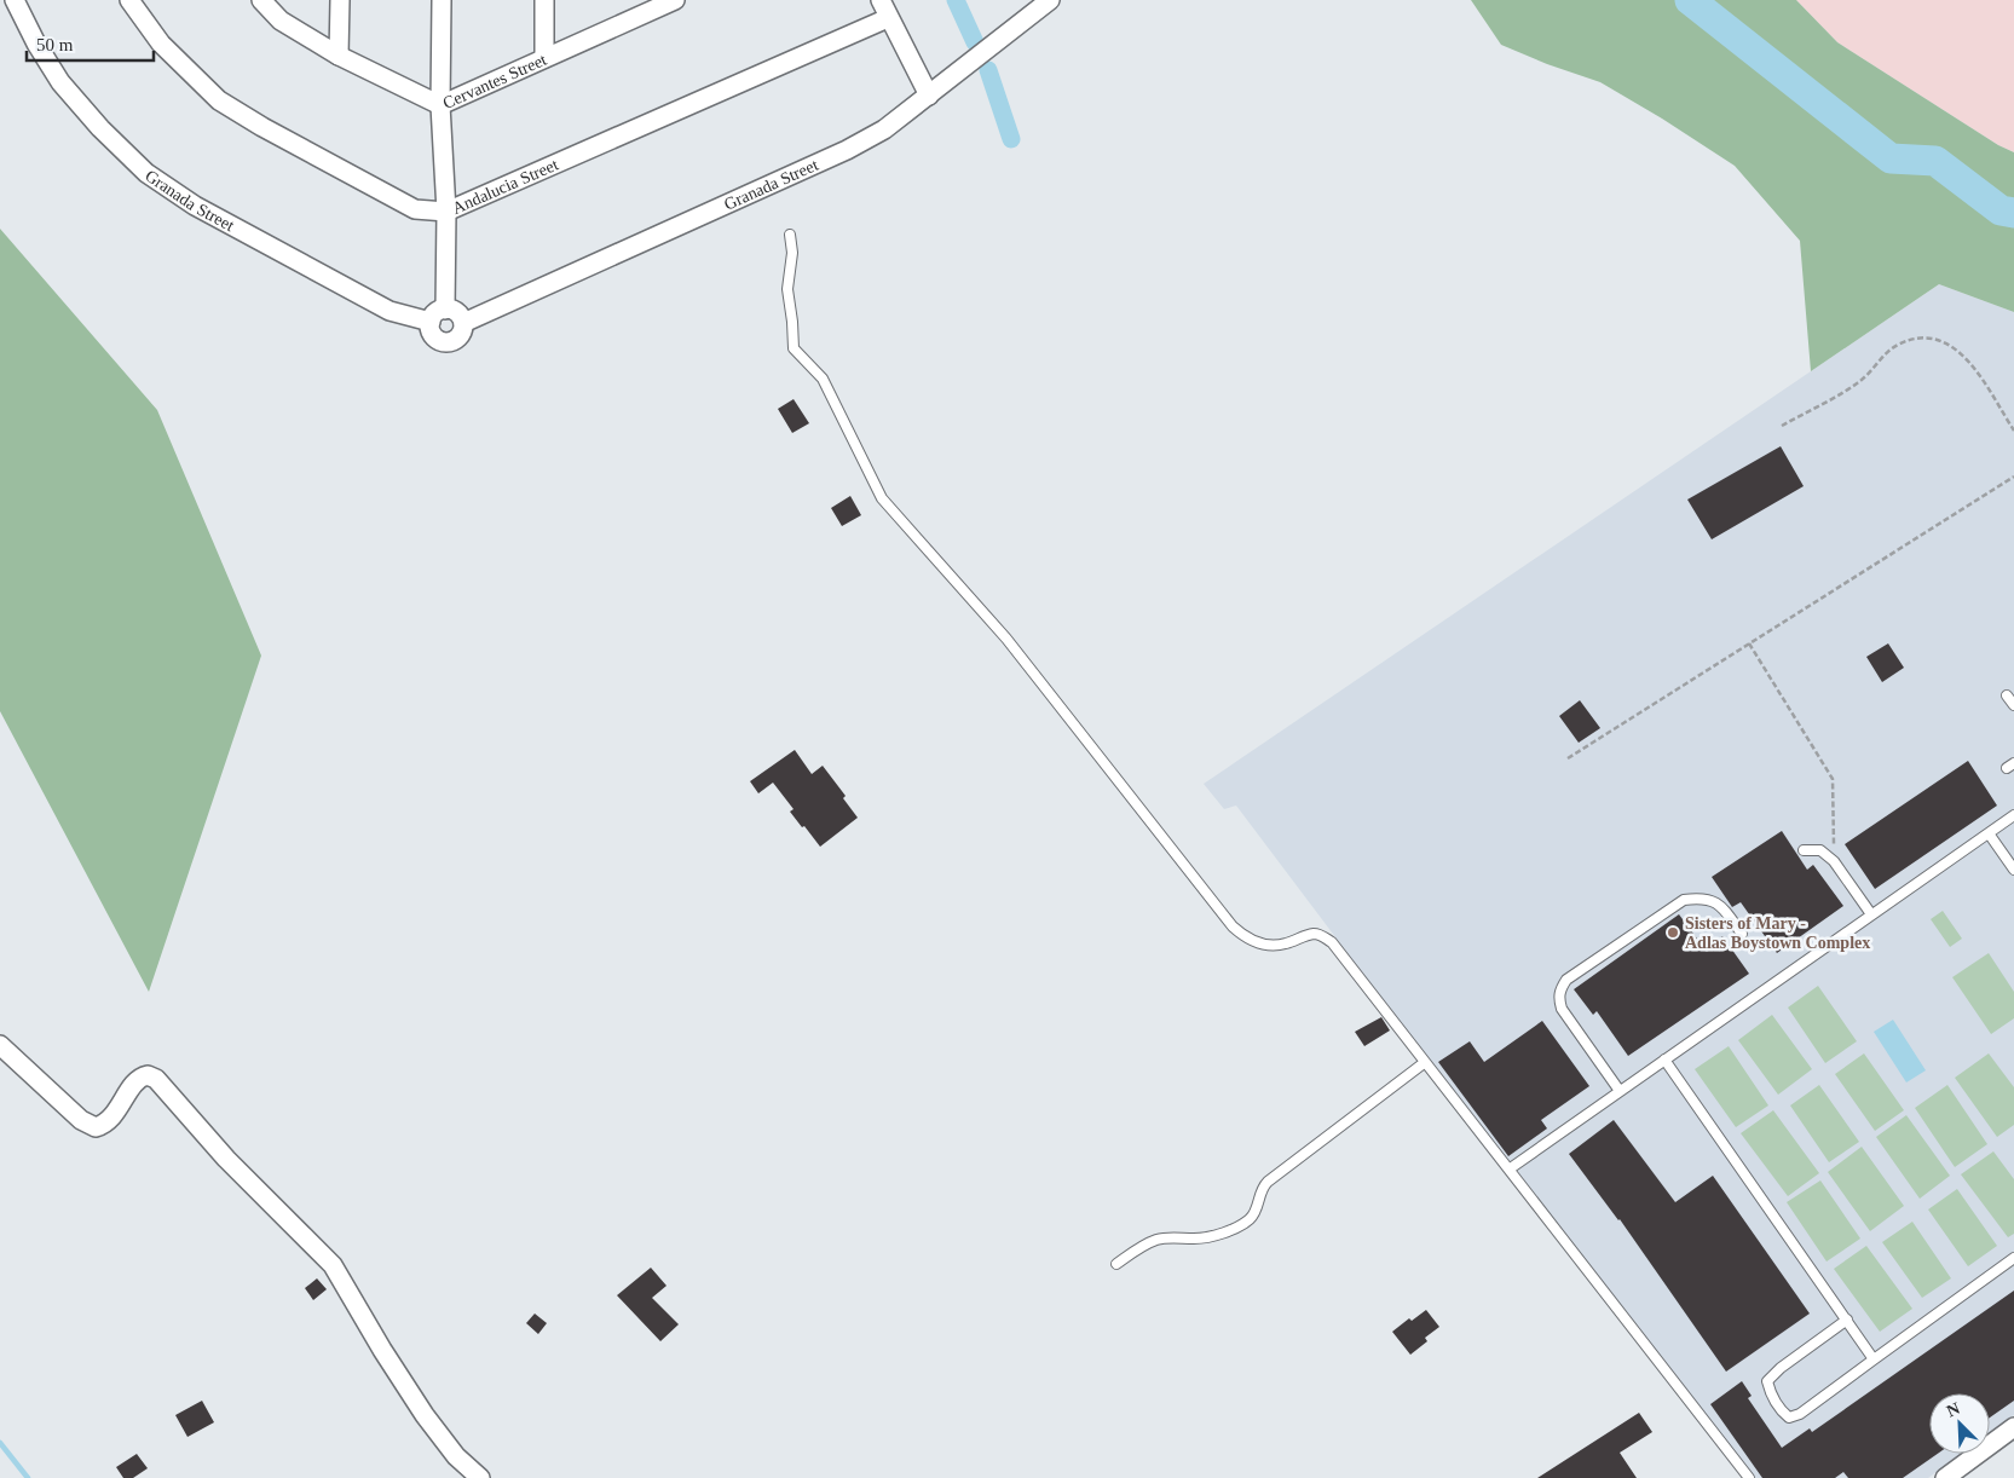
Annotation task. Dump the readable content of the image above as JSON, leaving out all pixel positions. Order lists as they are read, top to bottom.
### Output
{
  "streets": {
    "street": ["Cervantes Street", "Andalucia Street", "Granada Street"]
  },
  "places": ["Sisters of Mary - Adlas Boystown Complex"],
  "scale_bar": "50 m",
  "north": "top left"
}
